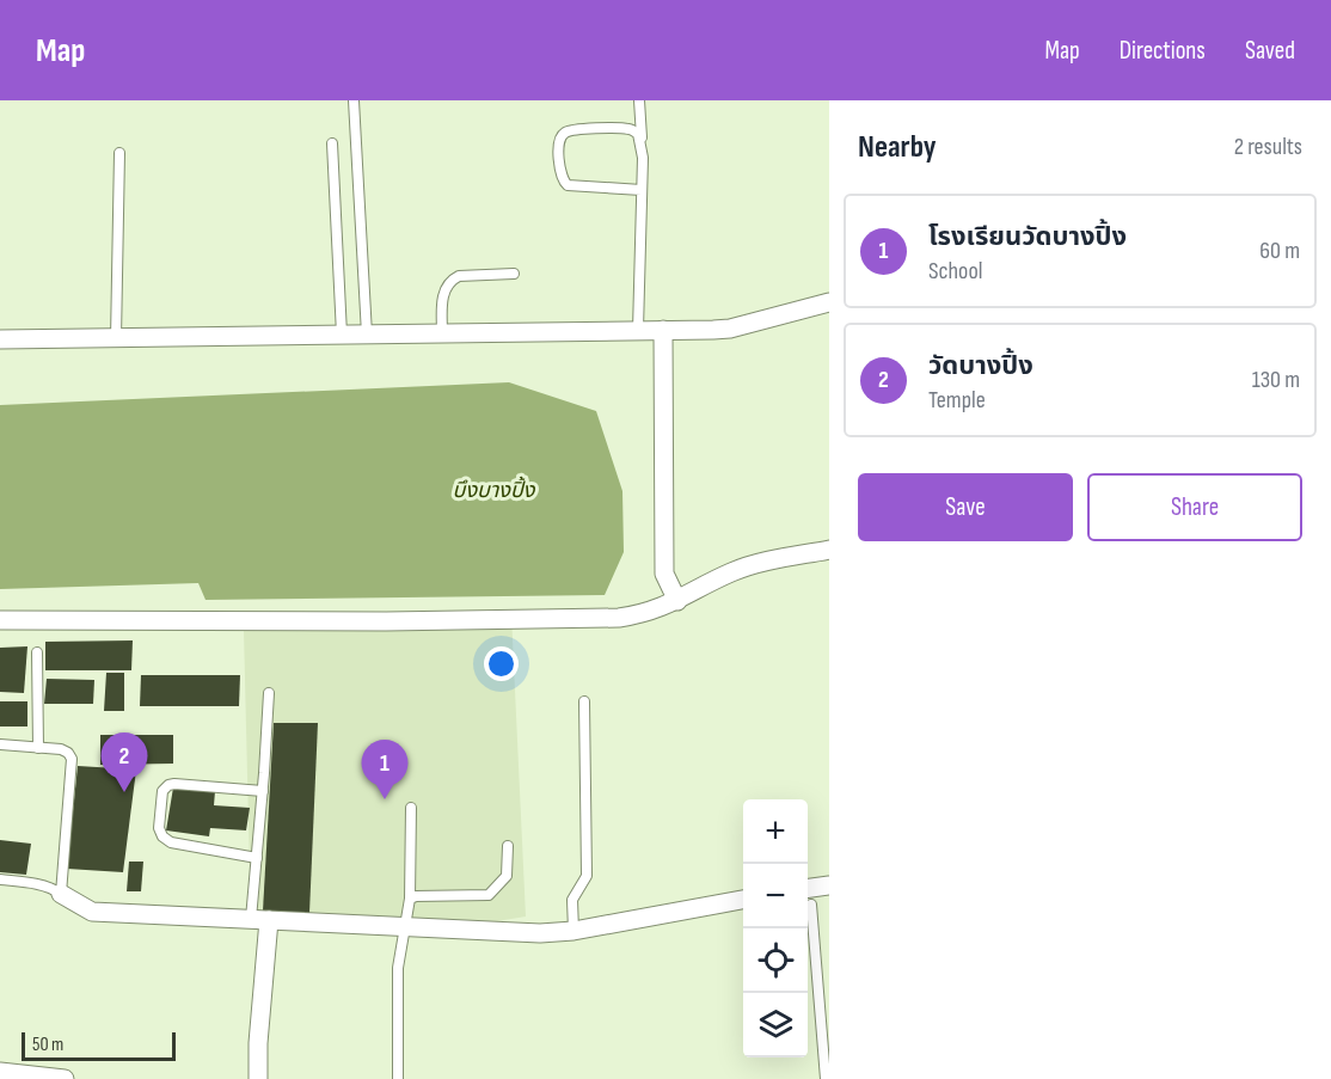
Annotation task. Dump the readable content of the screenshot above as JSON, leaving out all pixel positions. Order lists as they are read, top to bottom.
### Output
{
  "water": ["บึงบางปิ้ง"],
  "scale_bar": "50 m",
  "page": {
    "header": "Map",
    "nav": ["Map", "Directions", "Saved"],
    "heading": ["Nearby", "2 results"],
    "list": [
      {
        "mark": "1",
        "name": "โรงเรียนวัดบางปิ้ง",
        "note": "School",
        "value": "60 m"
      },
      {
        "mark": "2",
        "name": "วัดบางปิ้ง",
        "note": "Temple",
        "value": "130 m"
      }
    ],
    "buttons": ["Save", "Share"],
    "pins": ["2", "1"],
    "map_buttons": ["+", "−"],
    "scale": "50 m"
  }
}
